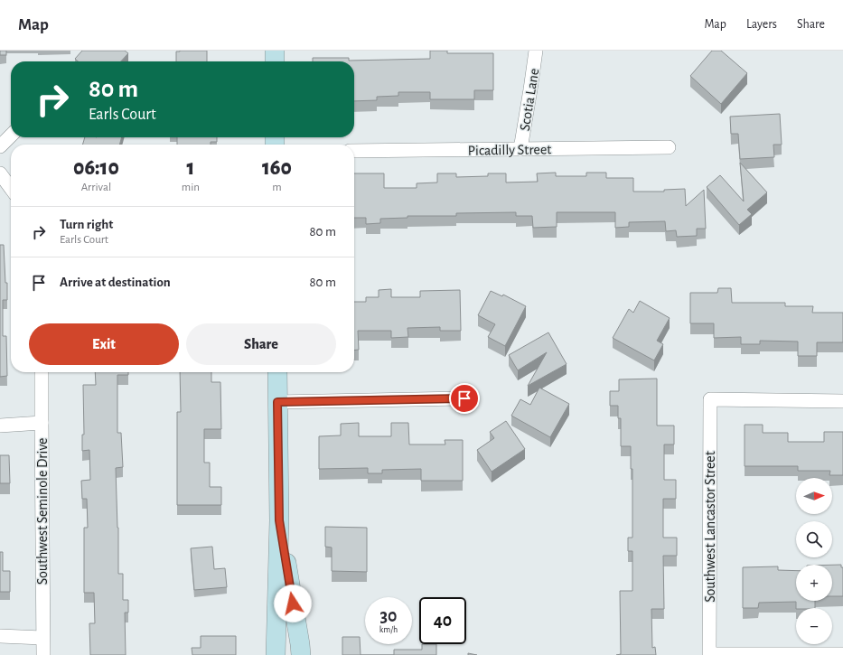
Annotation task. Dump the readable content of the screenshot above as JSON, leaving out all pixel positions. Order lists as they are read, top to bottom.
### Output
{
  "streets": {
    "street": [
      "Scotia Lane",
      "Picadilly Street",
      "Southwest Seminole Drive",
      "Southwest Lancastor Street"
    ]
  },
  "crossings": [
    ["Scotia Lane", "Picadilly Street"]
  ],
  "north": "right",
  "page": {
    "header": "Map",
    "nav": ["Map", "Layers", "Share"],
    "turn": ["80 m", "Earls Court"],
    "eta": [
      "06:10",
      "Arrival",
      "1",
      "min",
      "160",
      "m"
    ],
    "list": [
      {
        "name": "Turn right",
        "note": "Earls Court",
        "value": "80 m"
      },
      {
        "name": "Arrive at destination",
        "value": "80 m"
      }
    ],
    "buttons": ["Exit", "Share"],
    "map_buttons": ["+", "−"],
    "speed": "30 km/h",
    "limit": "40"
  }
}
